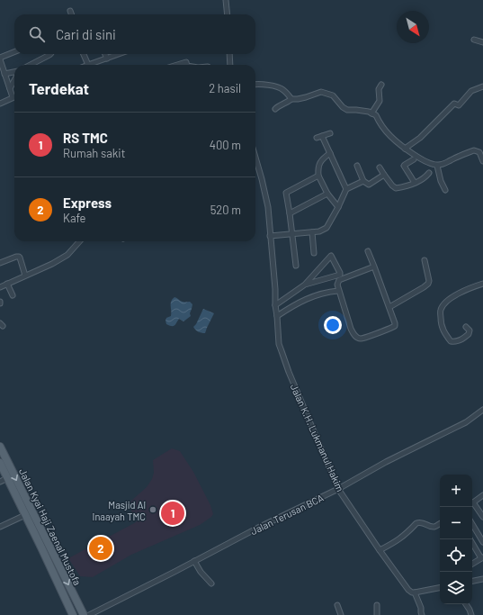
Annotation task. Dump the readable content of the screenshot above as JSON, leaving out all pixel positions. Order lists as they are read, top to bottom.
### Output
{
  "streets": {
    "main road": ["Jalan Kyai Haji Zaenal Mustofa"],
    "street": ["Jalan K.H. Lukmanul Hakim", "Jalan Terusan BCA"]
  },
  "crossings": [
    ["Jalan K.H. Lukmanul Hakim", "Jalan Terusan BCA"]
  ],
  "places": ["Masjid Al Inaayah TMC"],
  "north": "bottom right",
  "page": {
    "search": "Cari di sini",
    "heading": ["Terdekat", "2 hasil"],
    "list": [
      {
        "mark": "1",
        "name": "RS TMC",
        "note": "Rumah sakit",
        "value": "400 m"
      },
      {
        "mark": "2",
        "name": "Express",
        "note": "Kafe",
        "value": "520 m"
      }
    ],
    "map_buttons": ["+", "−"],
    "pins": ["1", "2"]
  }
}
